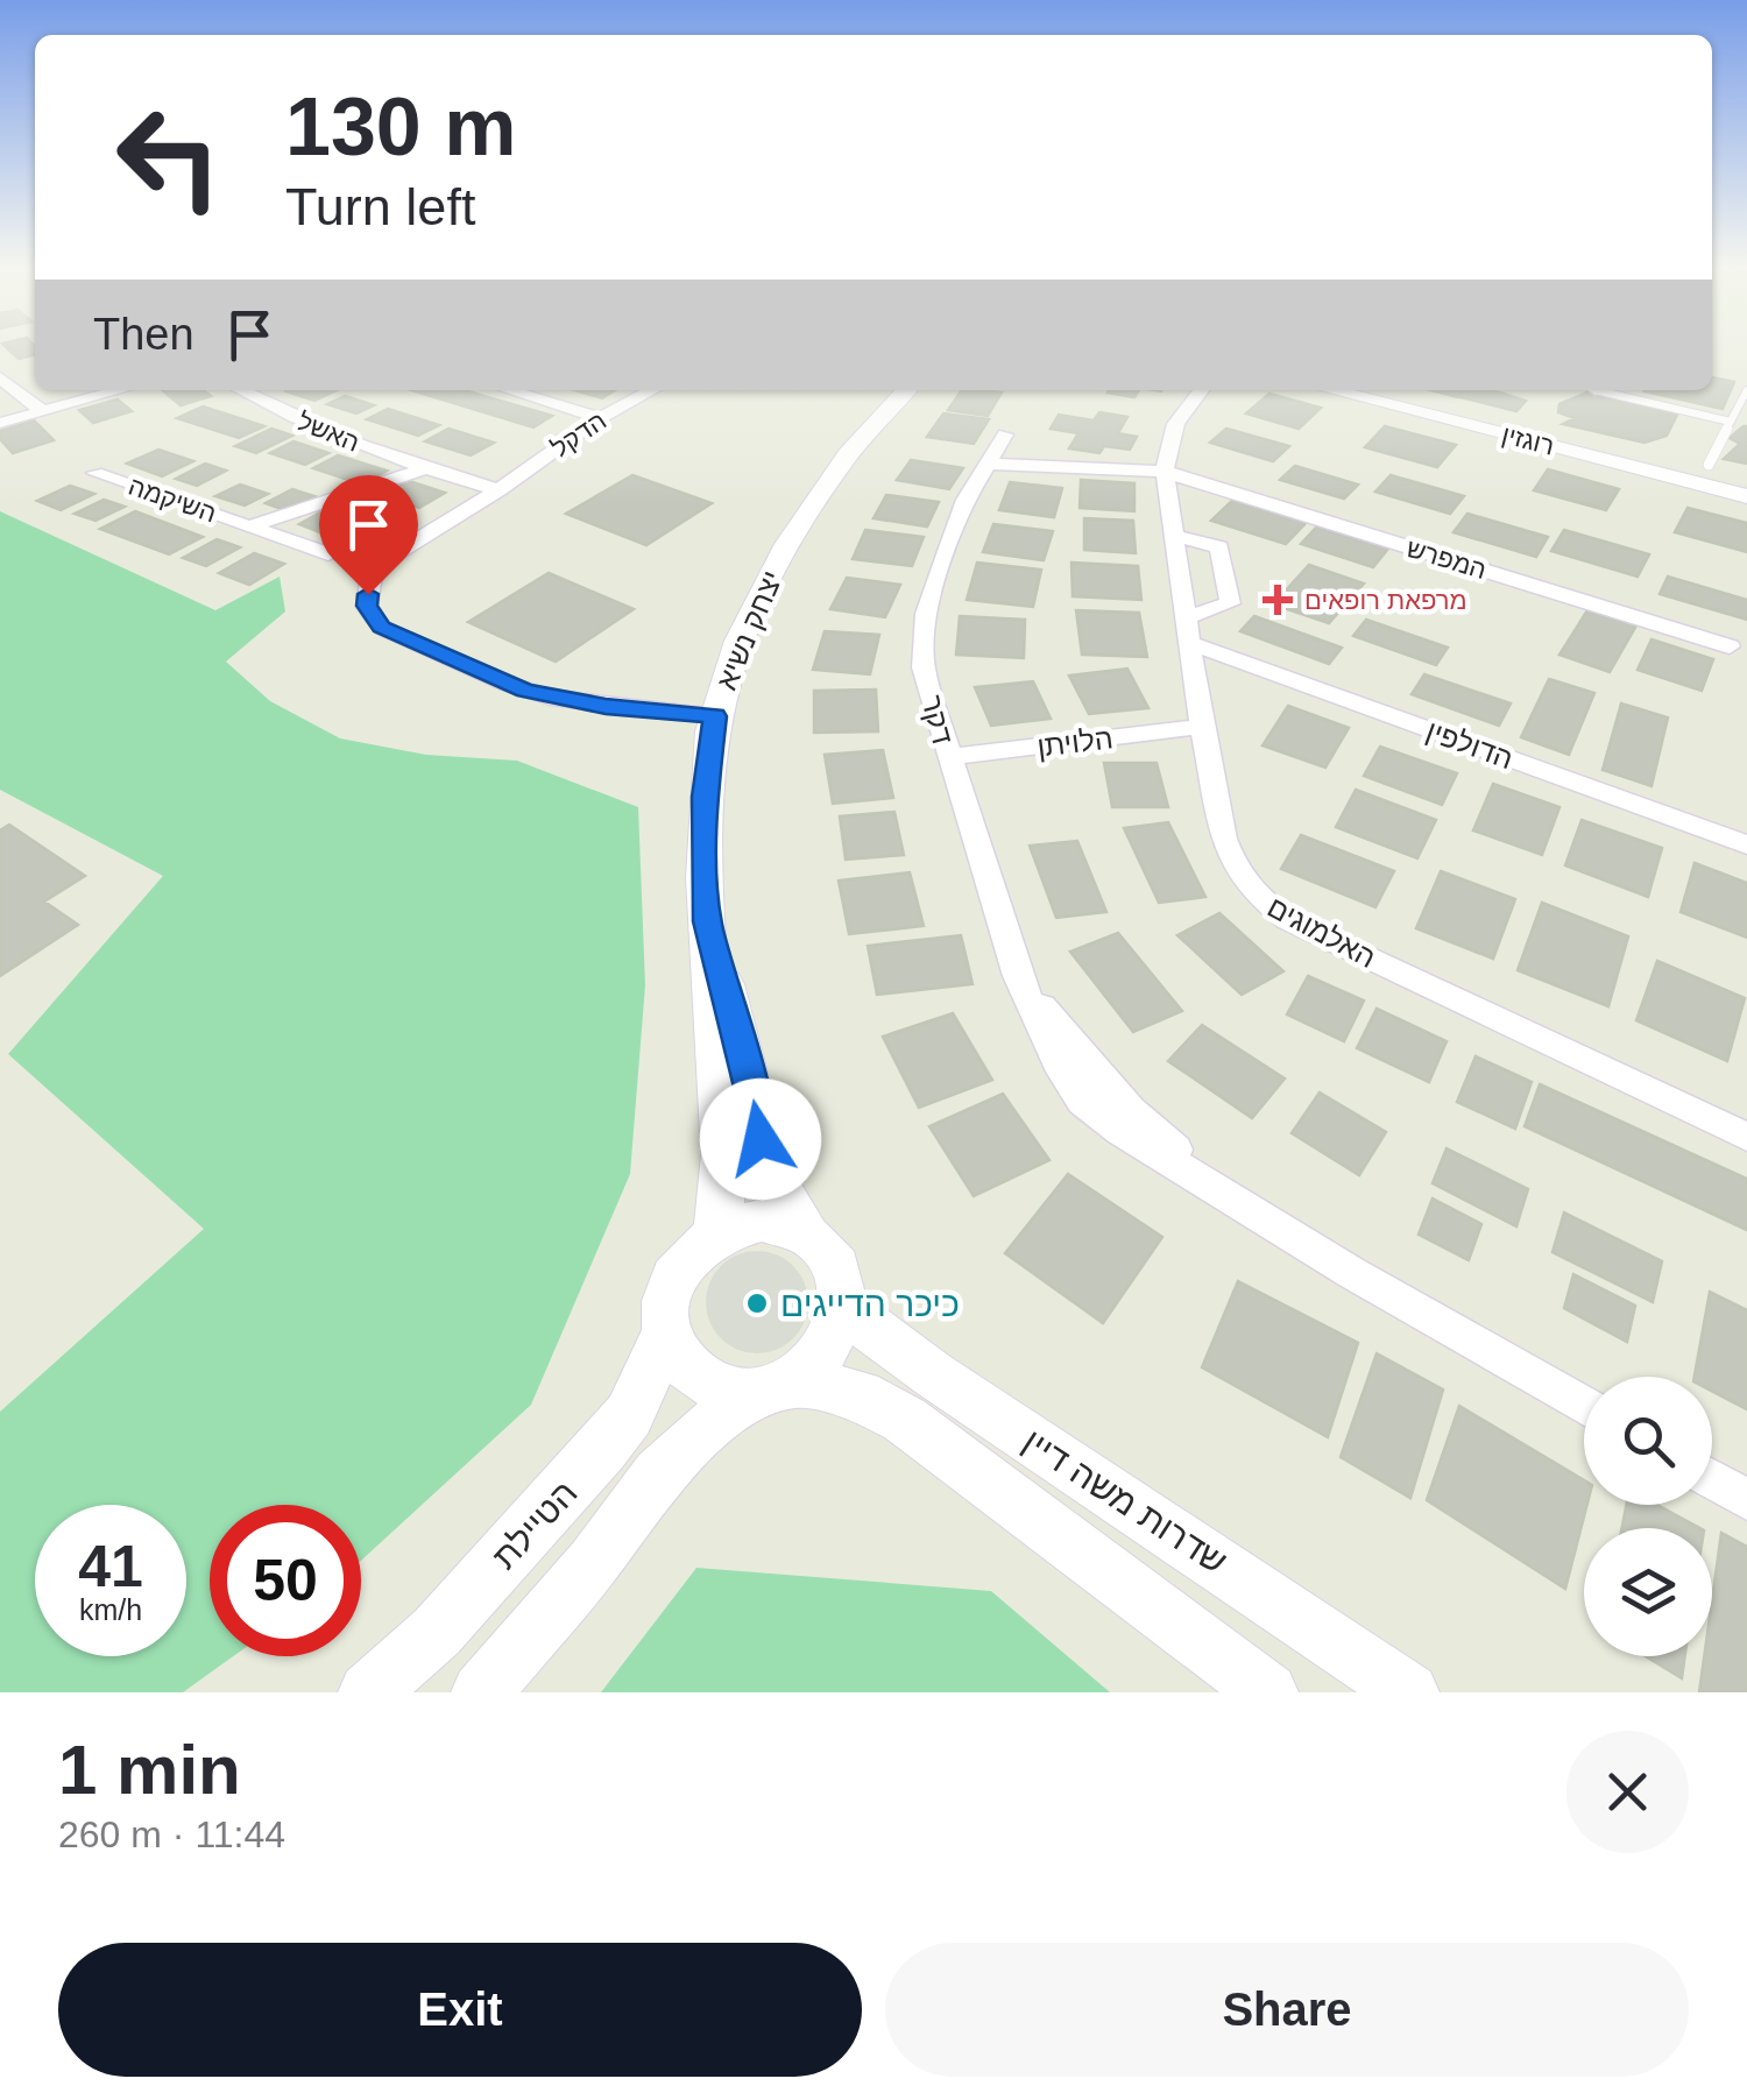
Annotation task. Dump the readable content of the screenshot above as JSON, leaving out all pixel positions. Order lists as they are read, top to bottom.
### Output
{
  "streets": {
    "main road": ["יצחק נשיא", "שדרות משה דיין", "הטיילת"],
    "street": [
      "האשל",
      "הדקל",
      "רוגזין",
      "השיקמה",
      "המפרש",
      "דקר",
      "הלויתן",
      "הדולפין",
      "האלמוגים"
    ]
  },
  "crossings": [
    ["האשל", "הדקל"],
    ["האשל", "השיקמה"],
    ["הדקל", "יצחק נשיא"],
    ["המפרש", "האלמוגים"],
    ["יצחק נשיא", "שדרות משה דיין"],
    ["יצחק נשיא", "הטיילת"],
    ["דקר", "הלויתן"],
    ["הלויתן", "האלמוגים"],
    ["הדולפין", "האלמוגים"],
    ["שדרות משה דיין", "הטיילת"]
  ],
  "places": {
    "health": ["מרפאת רופאים"],
    "other": ["כיכר הדייגים"]
  },
  "page": {
    "turn": ["130 m", "Turn left"],
    "then": "Then",
    "speed": "41 km/h",
    "limit": "50",
    "heading": ["1 min", "260 m · 11:44"],
    "buttons": ["Exit", "Share"]
  }
}
